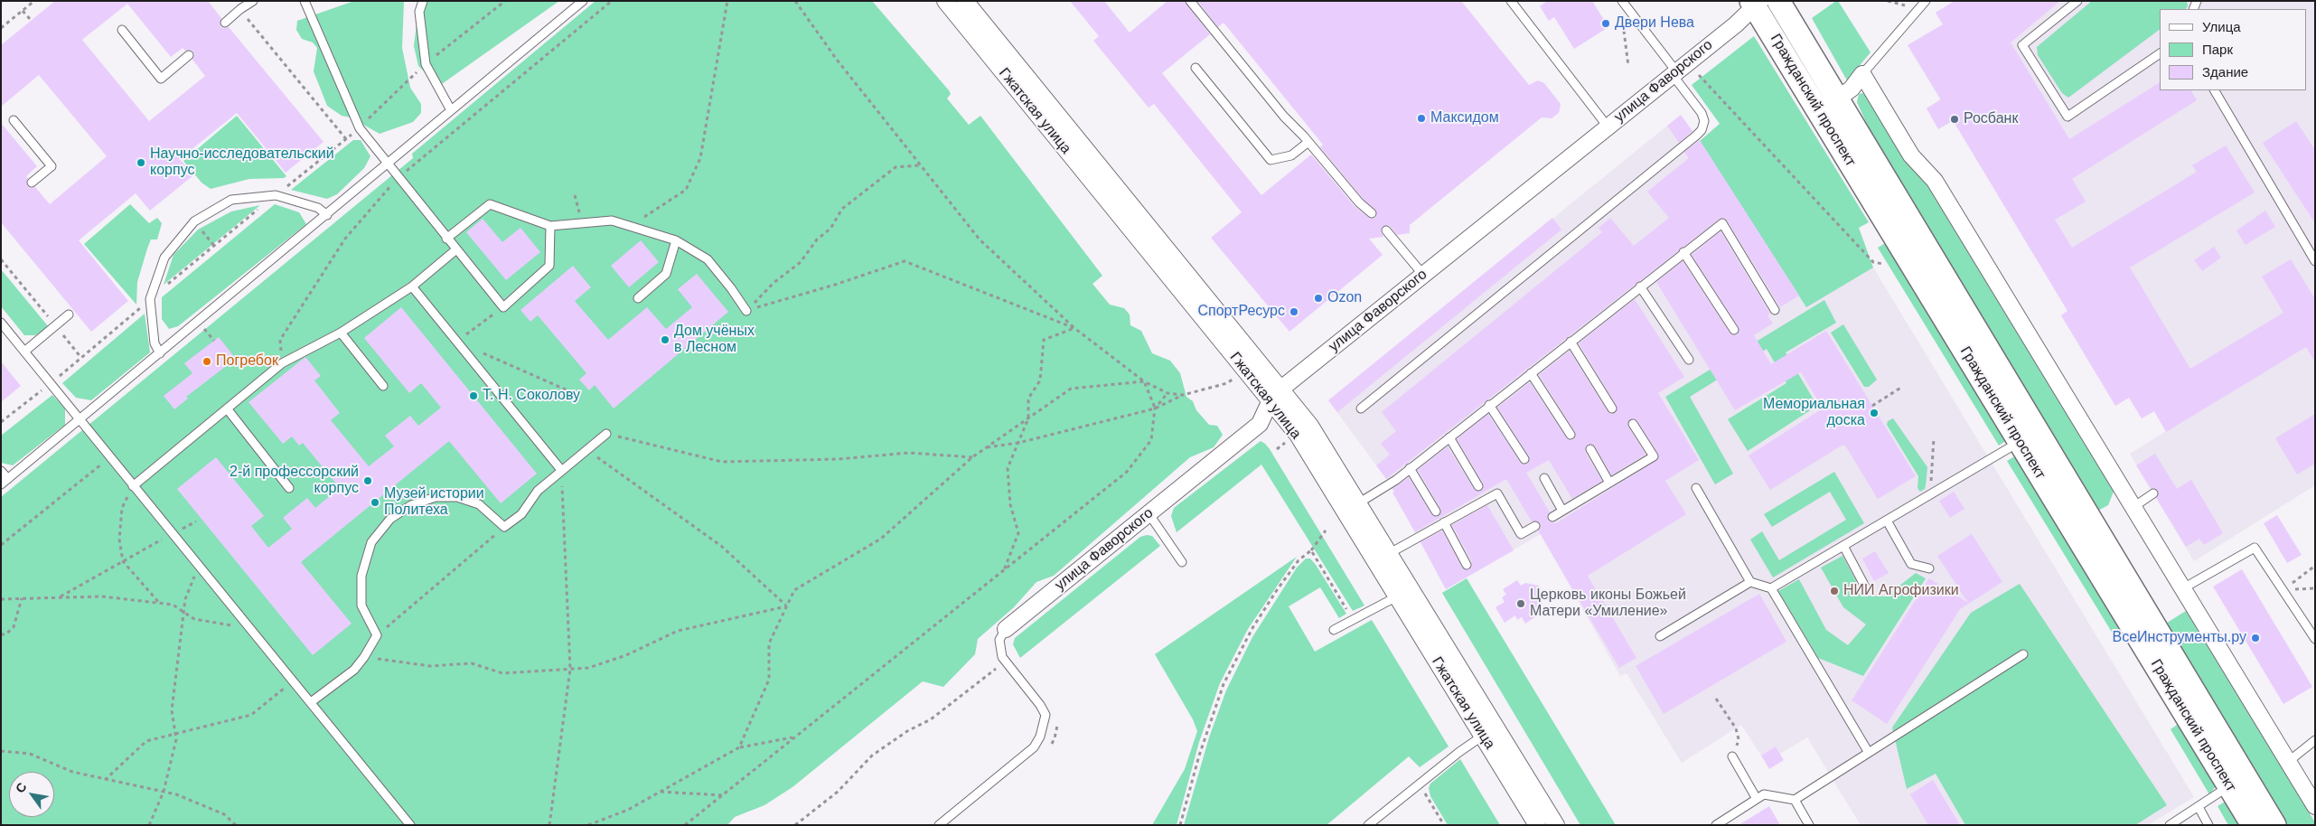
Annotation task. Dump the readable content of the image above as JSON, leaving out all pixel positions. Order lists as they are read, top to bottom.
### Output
{
  "streets": {
    "main road": ["Гражданский проспект"],
    "street": ["улица Фаворского", "Гжатская улица"]
  },
  "crossings": [
    ["улица Фаворского", "Гражданский проспект"],
    ["улица Фаворского", "Гжатская улица"]
  ],
  "places": [
    "Двери Нева",
    "Максидом",
    "Росбанк",
    "Научно-исследовательский корпус",
    "Ozon",
    "СпортРесурс",
    "Дом учёных в Лесном",
    "Погребок",
    "Т. Н. Соколову",
    "Мемориальная доска",
    "2-й профессорский корпус",
    "Музей истории Политеха",
    "НИИ Агрофизики",
    "Церковь иконы Божьей Матери «Умиление»",
    "ВсеИнструменты.ру"
  ],
  "legend": ["Улица", "Парк", "Здание"],
  "north": "top left"
}
